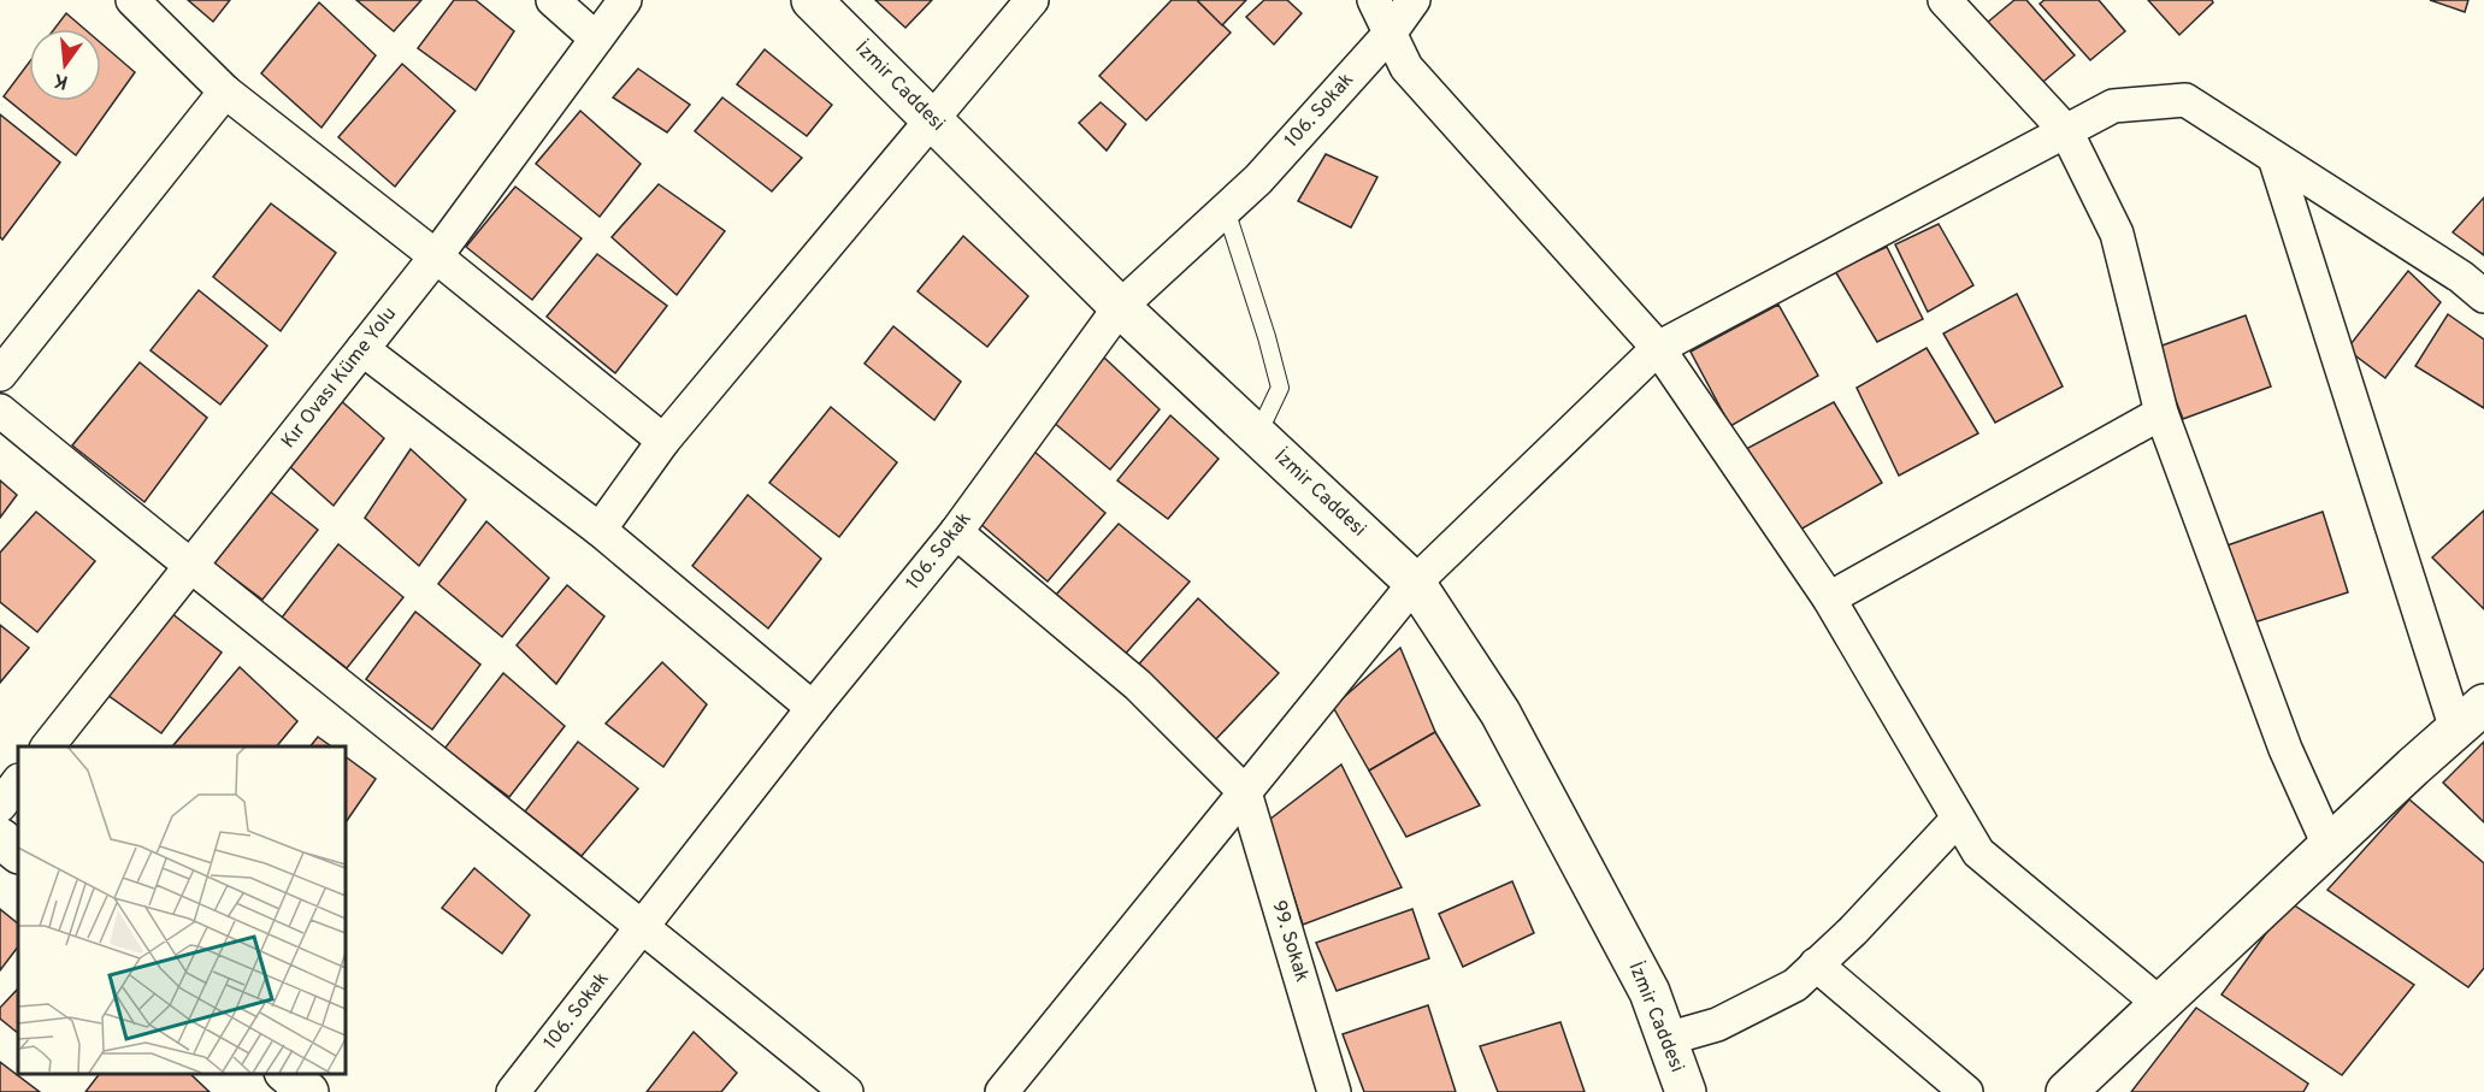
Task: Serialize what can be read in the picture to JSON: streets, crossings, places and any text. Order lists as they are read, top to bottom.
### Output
{
  "streets": {
    "main road": ["İzmir Caddesi"],
    "street": ["106. Sokak", "Kır Ovası Küme Yolu", "99. Sokak"]
  },
  "crossings": [
    ["İzmir Caddesi", "106. Sokak"]
  ],
  "north": "bottom"
}
